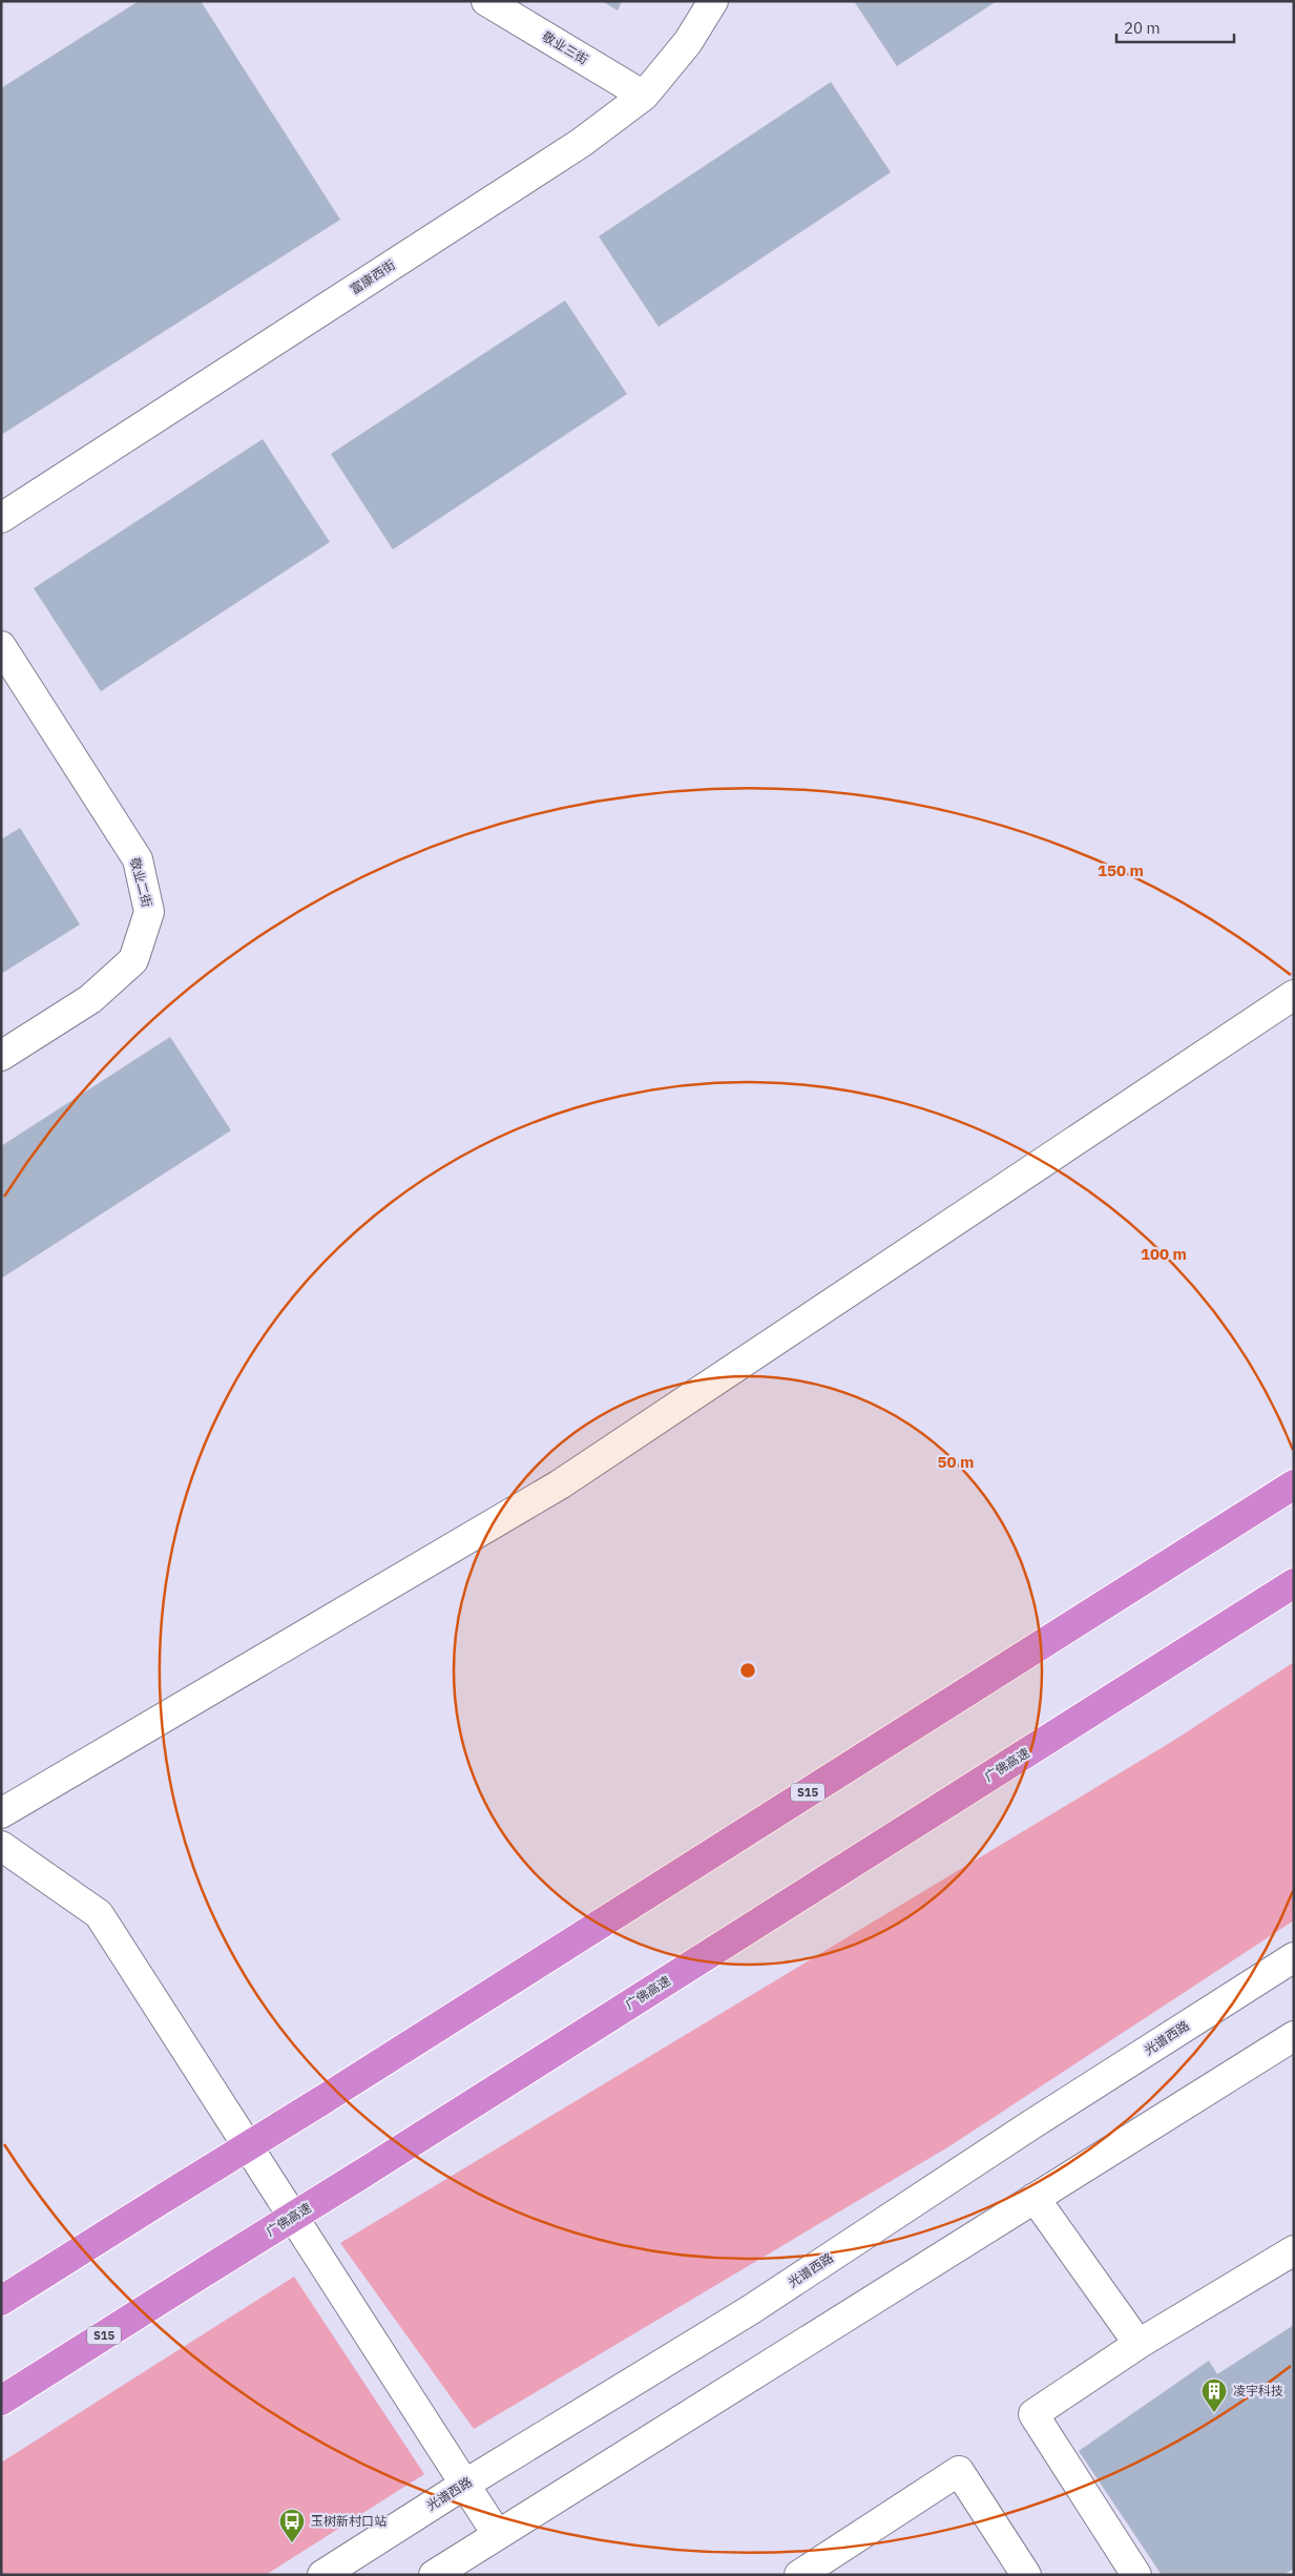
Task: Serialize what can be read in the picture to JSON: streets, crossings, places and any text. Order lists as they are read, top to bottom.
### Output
{
  "streets": {
    "highway": ["广佛高速", "S15"],
    "street": [
      "敬业三街",
      "富康西街",
      "敬业二街",
      "光谱西路"
    ]
  },
  "crossings": [
    ["敬业三街", "富康西街"]
  ],
  "places": {
    "building": ["凌宇科技"],
    "bus stop": ["玉树新村口站"]
  },
  "scale_bar": "20 m",
  "rings": ["150 m", "100 m", "50 m"]
}
